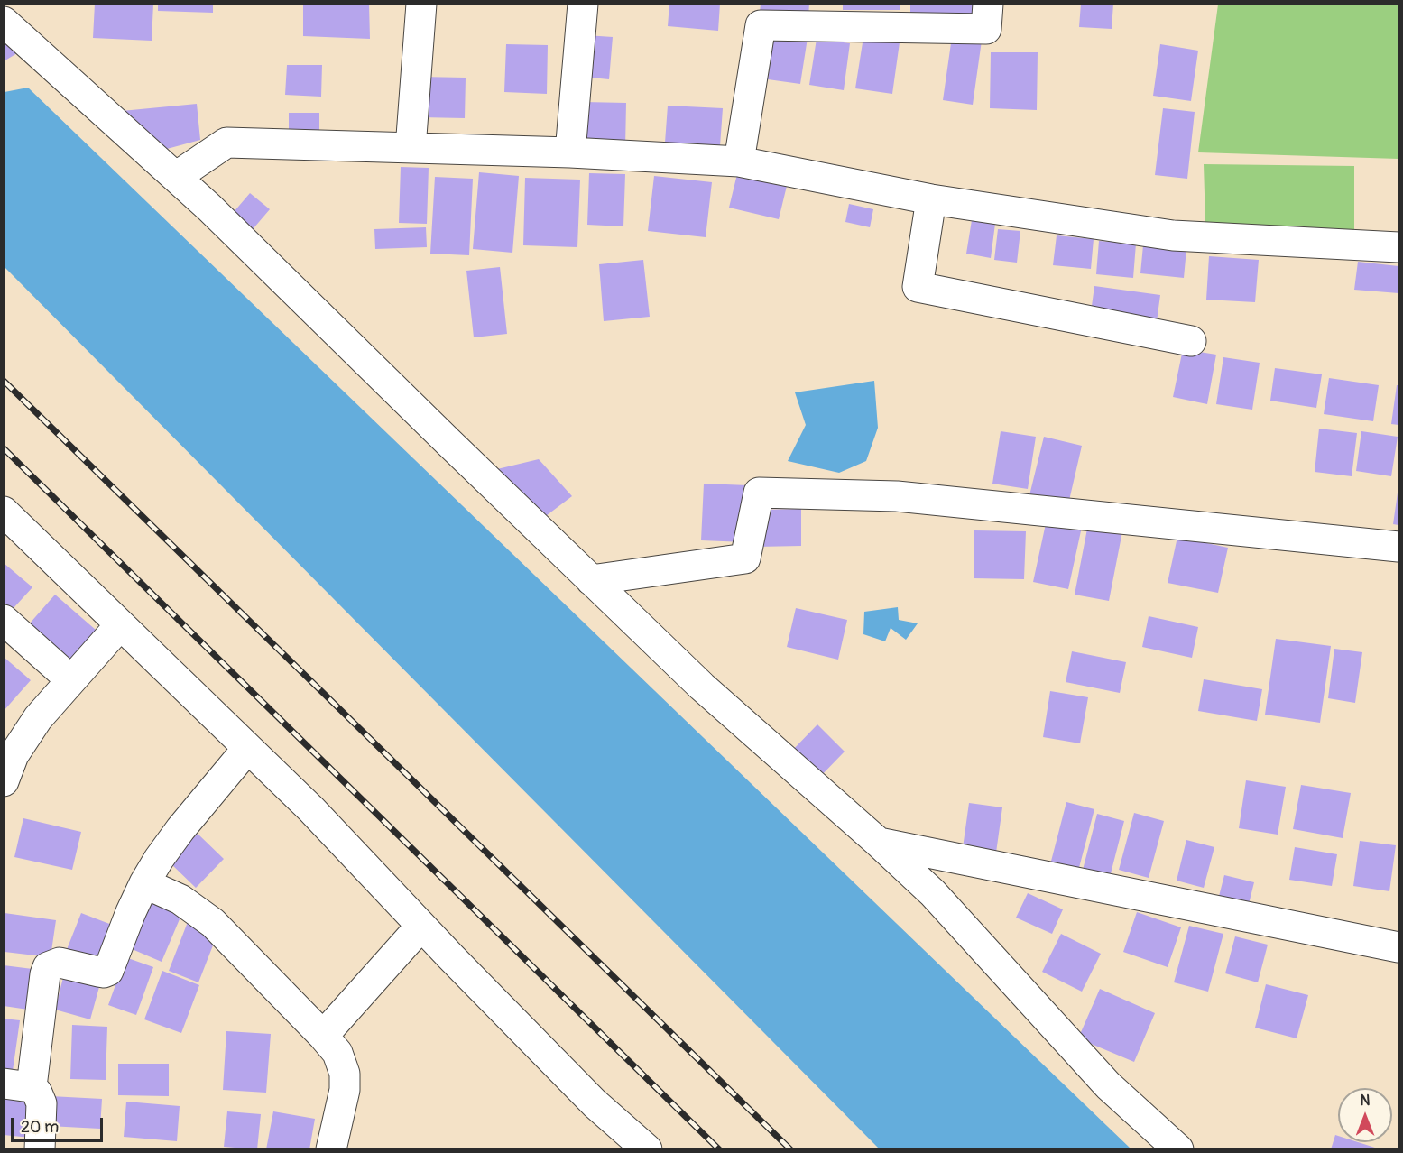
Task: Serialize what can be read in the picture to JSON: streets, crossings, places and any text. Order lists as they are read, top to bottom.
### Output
{
  "scale_bar": "20 m",
  "north": "top"
}
